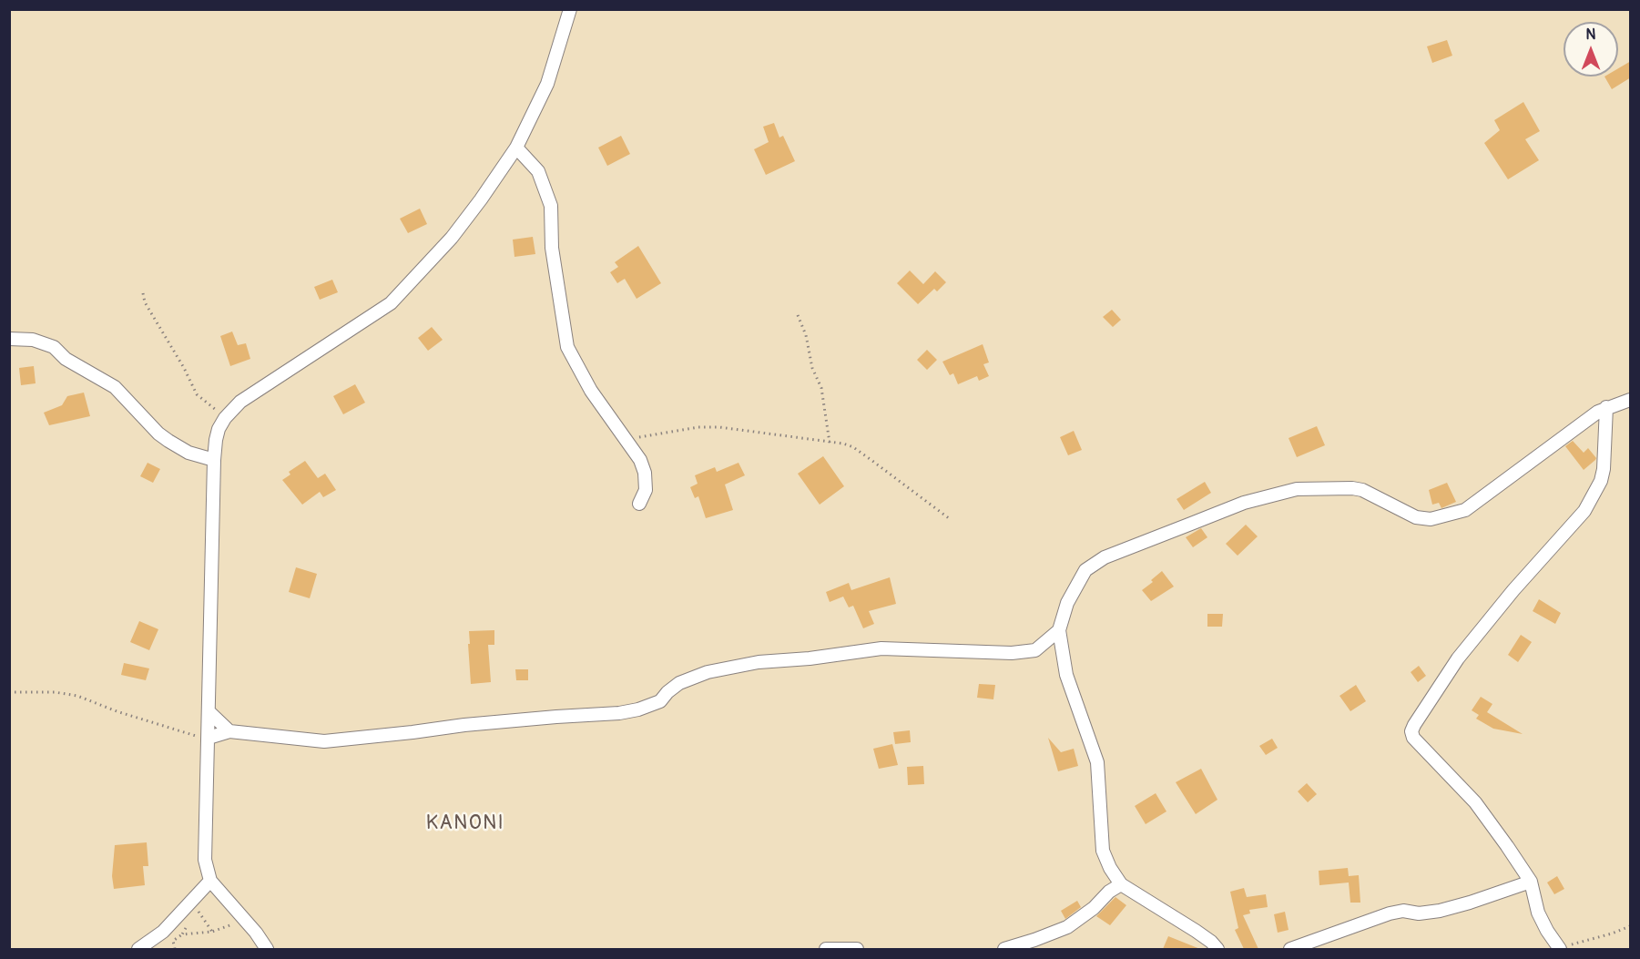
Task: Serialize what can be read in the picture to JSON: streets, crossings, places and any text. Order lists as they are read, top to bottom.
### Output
{
  "districts": ["KANONI"],
  "north": "top"
}
